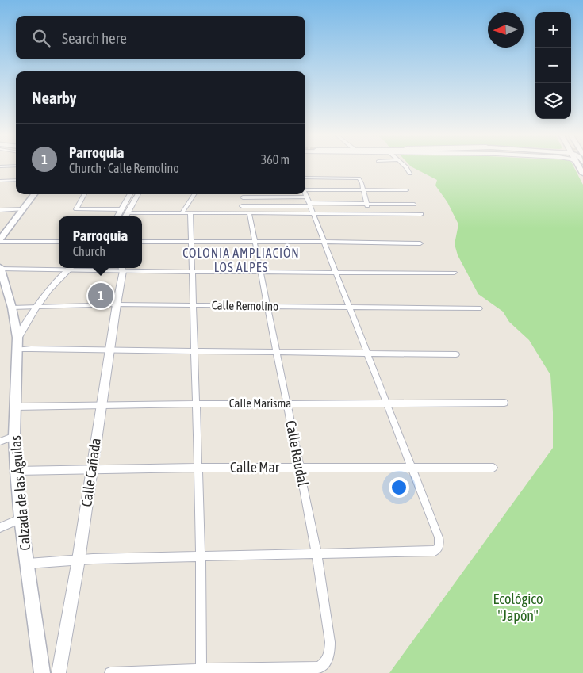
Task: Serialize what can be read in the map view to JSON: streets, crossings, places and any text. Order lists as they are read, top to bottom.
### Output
{
  "streets": {
    "main road": ["Calzada de las Águilas"],
    "street": [
      "Calle Remolino",
      "Calle Marisma",
      "Calle Raudal",
      "Calle Mar",
      "Calle Cañada"
    ]
  },
  "crossings": [
    ["Calle Remolino", "Calle Raudal"],
    ["Calle Remolino", "Calle Cañada"],
    ["Calle Remolino", "Calzada de las Águilas"],
    ["Calle Marisma", "Calle Raudal"],
    ["Calle Marisma", "Calle Cañada"],
    ["Calle Marisma", "Calzada de las Águilas"],
    ["Calle Raudal", "Calle Mar"],
    ["Calle Mar", "Calle Cañada"],
    ["Calle Mar", "Calzada de las Águilas"]
  ],
  "districts": ["COLONIA AMPLIACIÓN LOS ALPES"],
  "parks": ["Ecológico \"Japón\""],
  "north": "left",
  "page": {
    "map_buttons": ["+", "−"],
    "search": "Search here",
    "heading": "Nearby",
    "list": [
      {
        "mark": "1",
        "name": "Parroquia",
        "note": "Church · Calle Remolino",
        "value": "360 m"
      }
    ],
    "popup": ["Parroquia", "Church"],
    "pins": "1"
  }
}
